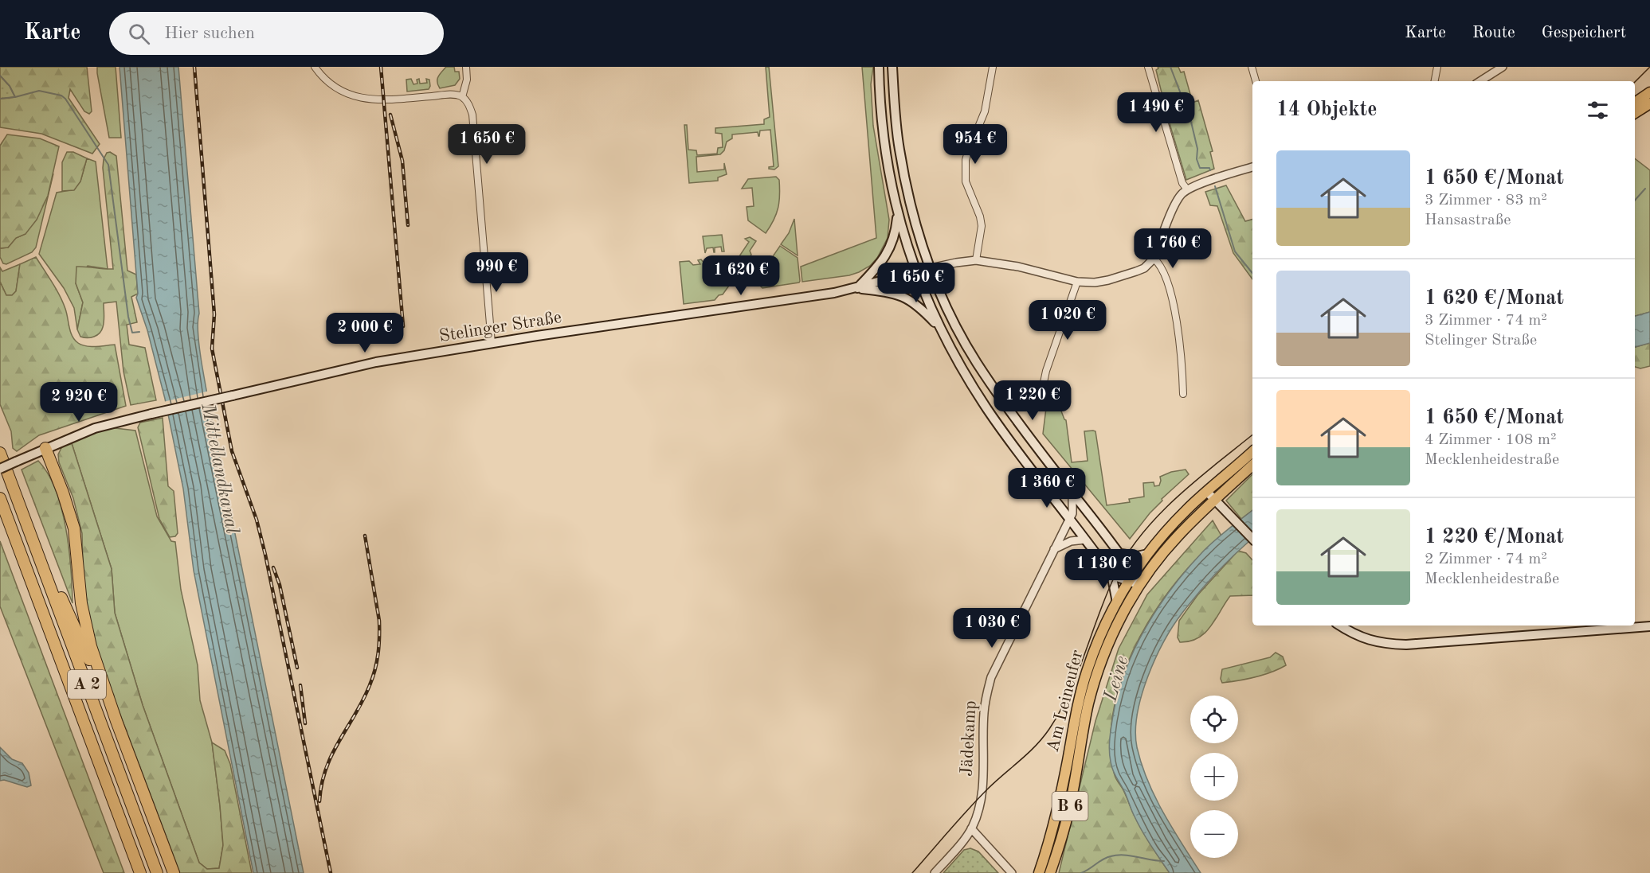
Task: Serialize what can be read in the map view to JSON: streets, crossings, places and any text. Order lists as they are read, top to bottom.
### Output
{
  "streets": {
    "highway": ["A 2"],
    "main road": ["Stelinger Straße", "Am Leineufer", "B 6"],
    "street": ["Jädekamp"]
  },
  "water": ["Mittellandkanal", "Leine"],
  "page": {
    "header": "Karte",
    "search": "Hier suchen",
    "nav": ["Karte", "Route", "Gespeichert"],
    "heading": "14 Objekte",
    "price": [
      "1 490 €",
      "1 650 €",
      "954 €",
      "1 760 €",
      "990 €",
      "1 620 €",
      "1 650 €",
      "1 020 €",
      "2 000 €",
      "1 220 €",
      "2 920 €",
      "1 360 €",
      "1 130 €",
      "1 030 €"
    ],
    "list": [
      {
        "name": "1 650 €/Monat",
        "note": "3 Zimmer · 83 m² · Hansastraße"
      },
      {
        "name": "1 620 €/Monat",
        "note": "3 Zimmer · 74 m² · Stelinger Straße"
      },
      {
        "name": "1 650 €/Monat",
        "note": "4 Zimmer · 108 m² · Mecklenheidestraße"
      },
      {
        "name": "1 220 €/Monat",
        "note": "2 Zimmer · 74 m² · Mecklenheidestraße"
      }
    ],
    "map_buttons": ["+", "−"]
  }
}
